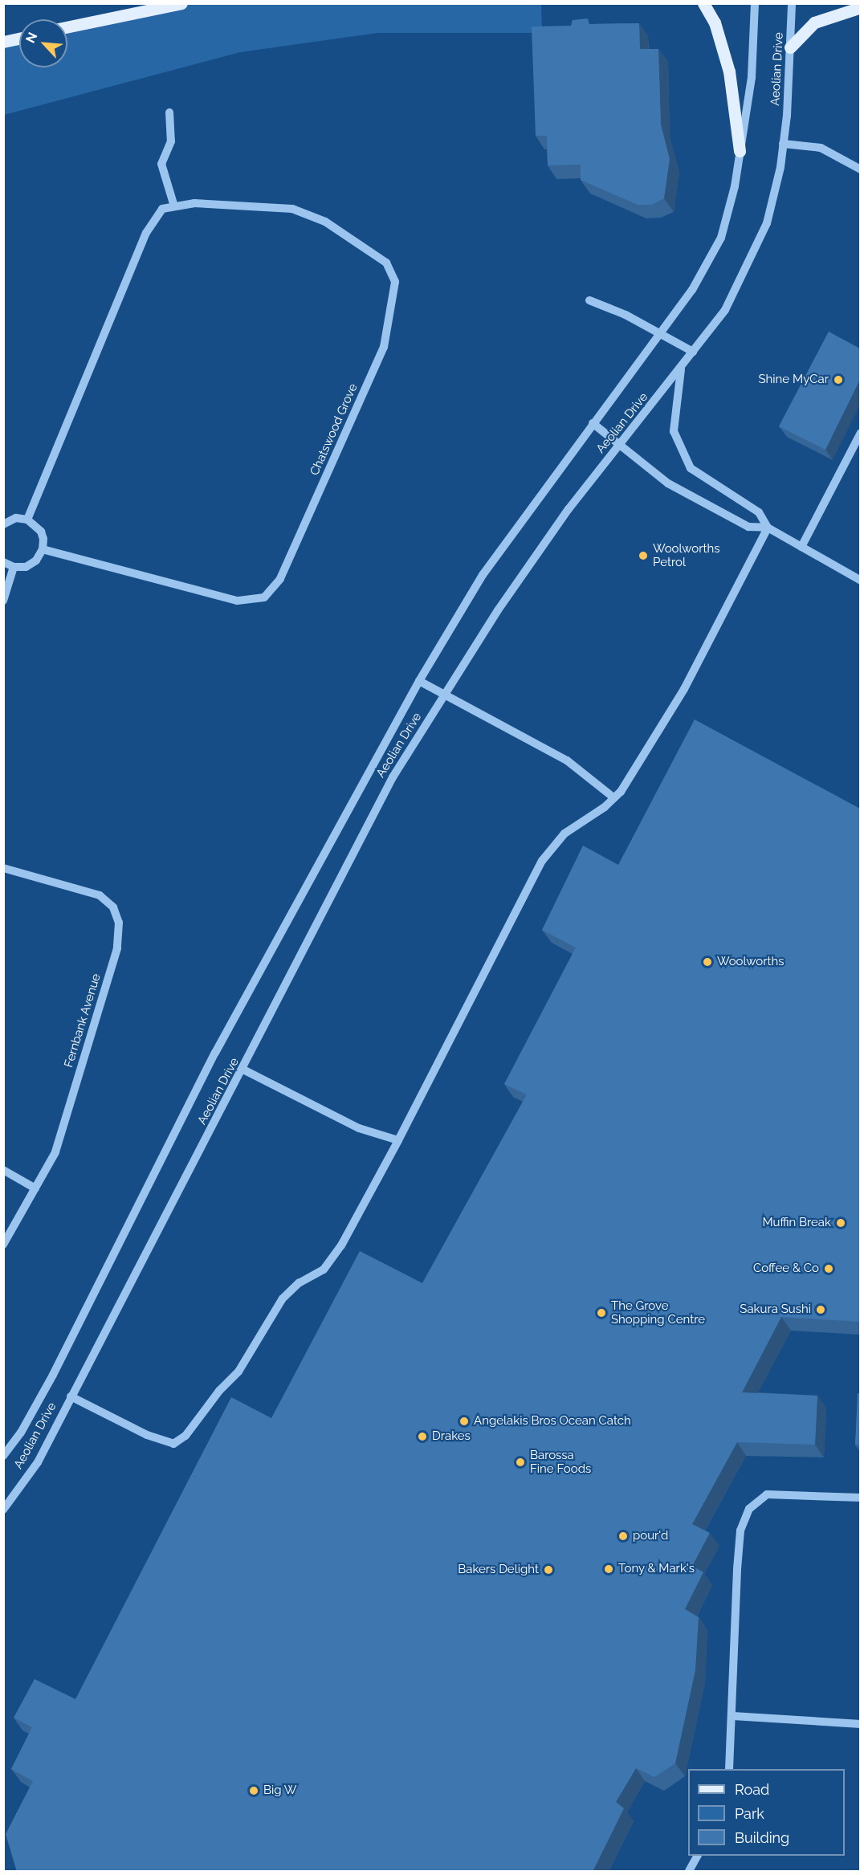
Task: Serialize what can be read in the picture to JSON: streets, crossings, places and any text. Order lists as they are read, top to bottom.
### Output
{
  "streets": {
    "street": ["Aeolian Drive", "Chatswood Grove", "Fernbank Avenue"]
  },
  "places": [
    "Shine MyCar",
    "Woolworths Petrol",
    "Woolworths",
    "Muffin Break",
    "Coffee & Co",
    "Sakura Sushi",
    "The Grove Shopping Centre",
    "Angelakis Bros Ocean Catch",
    "Drakes",
    "Barossa Fine Foods",
    "pour'd",
    "Tony & Mark's",
    "Bakers Delight",
    "Big W"
  ],
  "legend": ["Road", "Park", "Building"],
  "north": "top left"
}
